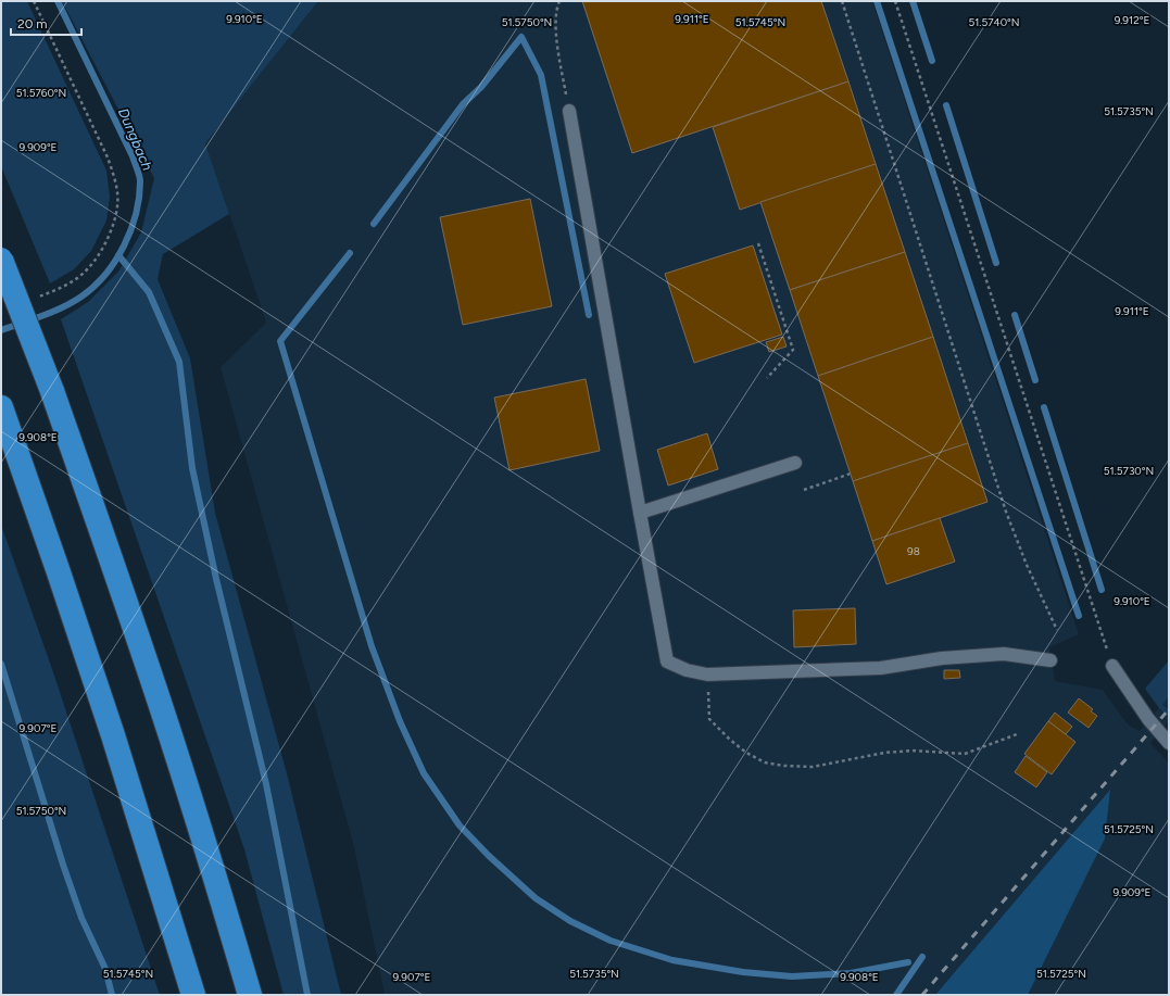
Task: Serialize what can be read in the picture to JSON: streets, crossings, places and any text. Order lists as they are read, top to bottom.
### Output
{
  "water": ["Dungbach"],
  "house_numbers": ["98"],
  "scale_bar": "20 m",
  "coordinates": [
    "9.910°E",
    "9.911°E",
    "9.912°E",
    "51.5750°N",
    "51.5745°N",
    "51.5740°N",
    "51.5760°N",
    "51.5735°N",
    "9.909°E",
    "9.908°E",
    "51.5730°N",
    "9.907°E",
    "51.5725°N"
  ]
}
